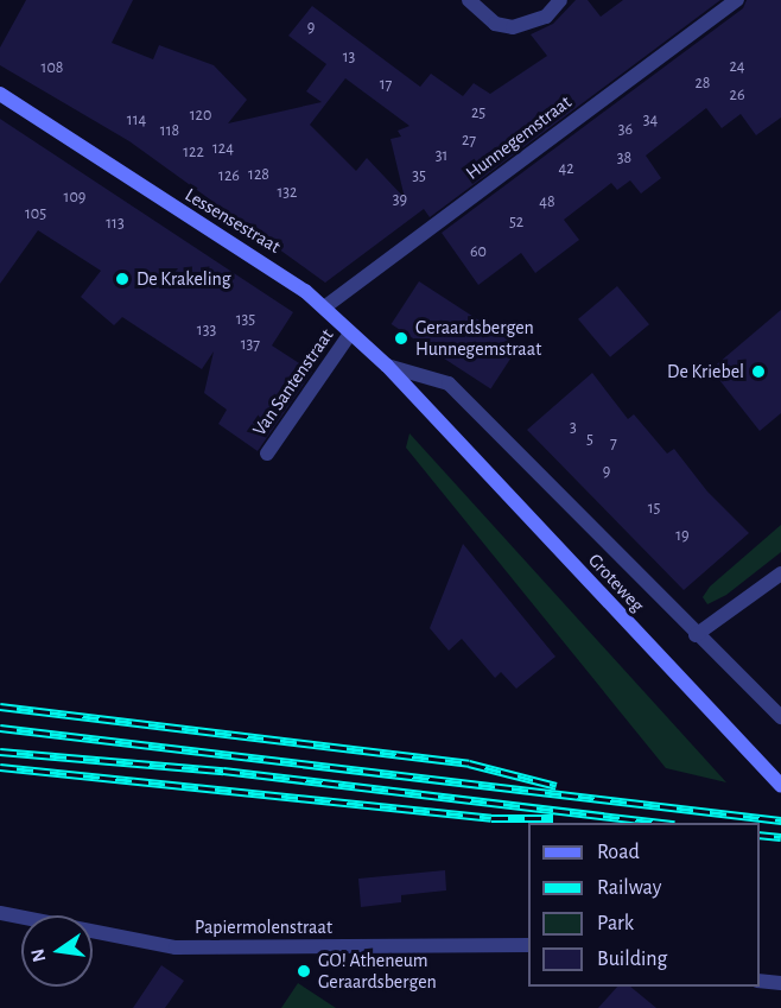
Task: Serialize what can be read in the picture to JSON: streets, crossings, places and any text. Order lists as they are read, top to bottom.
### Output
{
  "streets": {
    "main road": ["Lessensestraat", "Groteweg"],
    "street": ["Hunnegemstraat", "Van Santenstraat", "Papiermolenstraat"]
  },
  "crossings": [
    ["Hunnegemstraat", "Lessensestraat"],
    ["Lessensestraat", "Van Santenstraat"],
    ["Lessensestraat", "Groteweg"]
  ],
  "places": [
    "De Krakeling",
    "Geraardsbergen Hunnegemstraat",
    "De Kriebel",
    "GO! Atheneum Geraardsbergen"
  ],
  "house_numbers": [
    "9",
    "13",
    "24",
    "108",
    "28",
    "17",
    "26",
    "25",
    "120",
    "114",
    "34",
    "36",
    "118",
    "27",
    "124",
    "122",
    "31",
    "38",
    "42",
    "128",
    "126",
    "35",
    "132",
    "109",
    "39",
    "48",
    "105",
    "52",
    "113",
    "60",
    "135",
    "133",
    "137",
    "3",
    "5",
    "7",
    "9",
    "15",
    "19"
  ],
  "legend": [
    "Road",
    "Railway",
    "Park",
    "Building"
  ],
  "north": "left"
}
